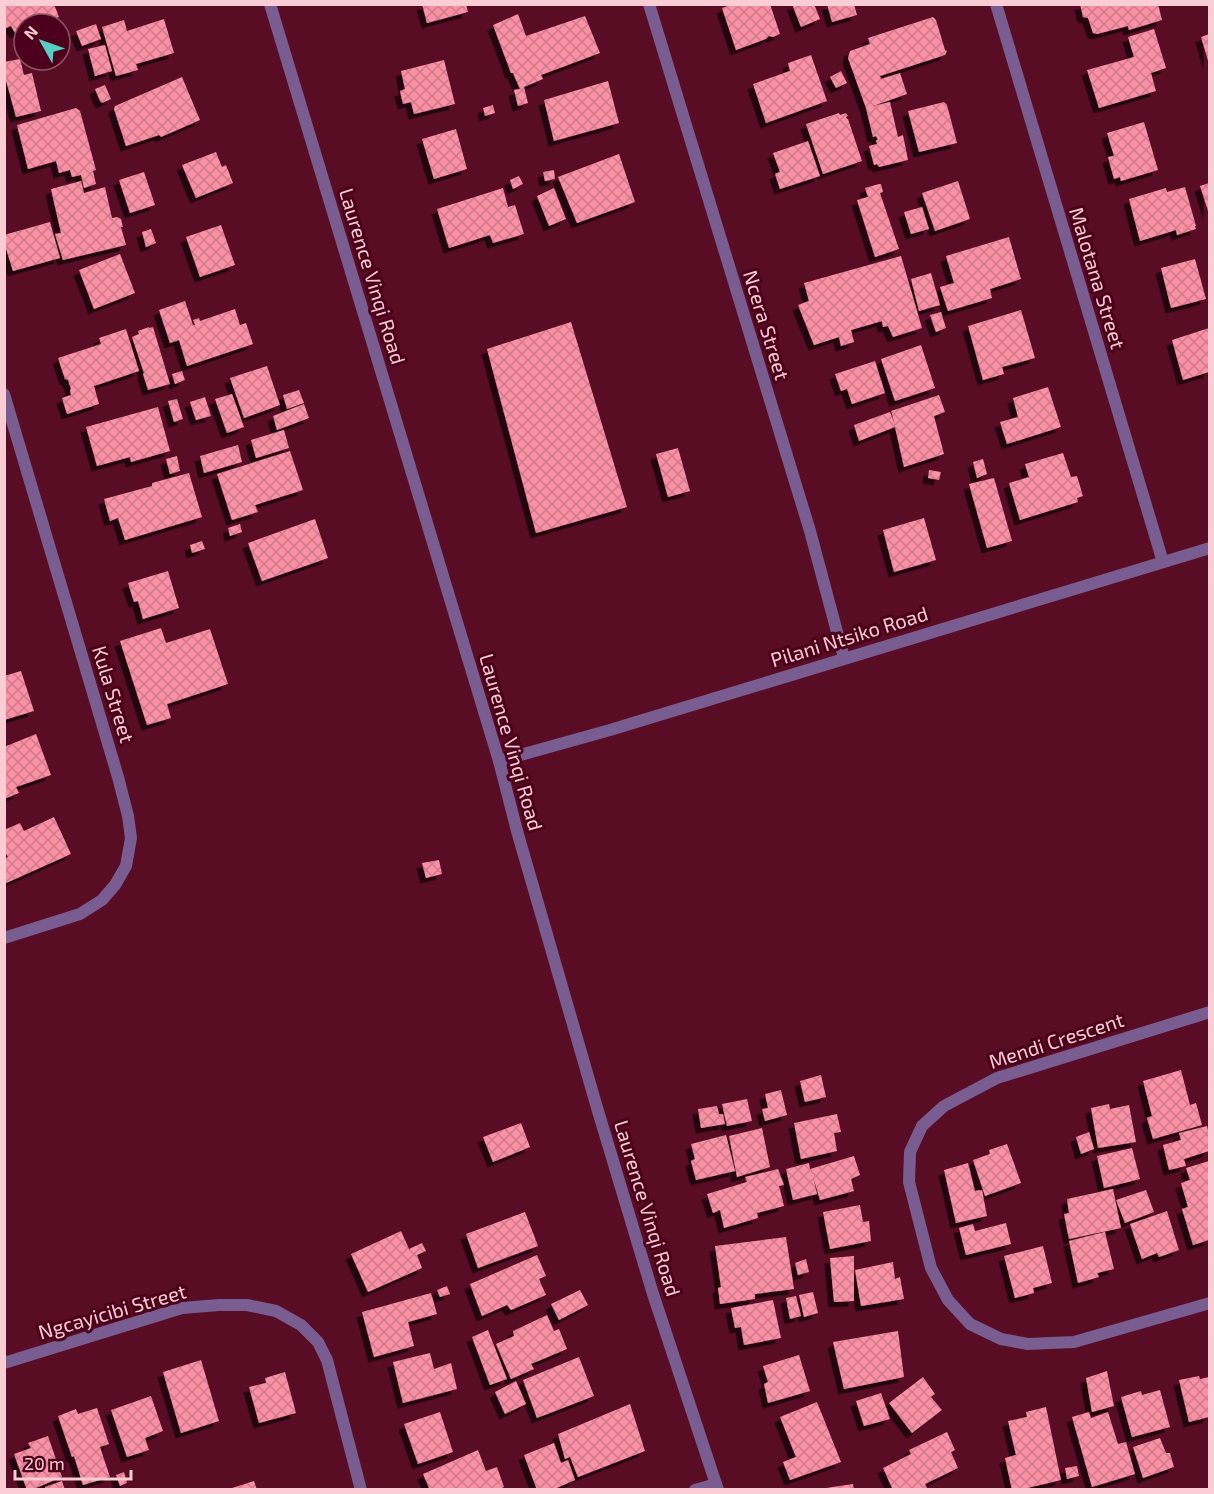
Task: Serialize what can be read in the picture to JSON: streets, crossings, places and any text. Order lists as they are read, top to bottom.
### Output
{
  "streets": {
    "street": [
      "Laurence Vinqi Road",
      "Malotana Street",
      "Ncera Street",
      "Pilani Ntsiko Road",
      "Kula Street",
      "Mendi Crescent",
      "Ngcayicibi Street"
    ]
  },
  "crossings": [
    ["Laurence Vinqi Road", "Pilani Ntsiko Road"],
    ["Malotana Street", "Pilani Ntsiko Road"],
    ["Ncera Street", "Pilani Ntsiko Road"]
  ],
  "scale_bar": "20 m",
  "north": "top left"
}
